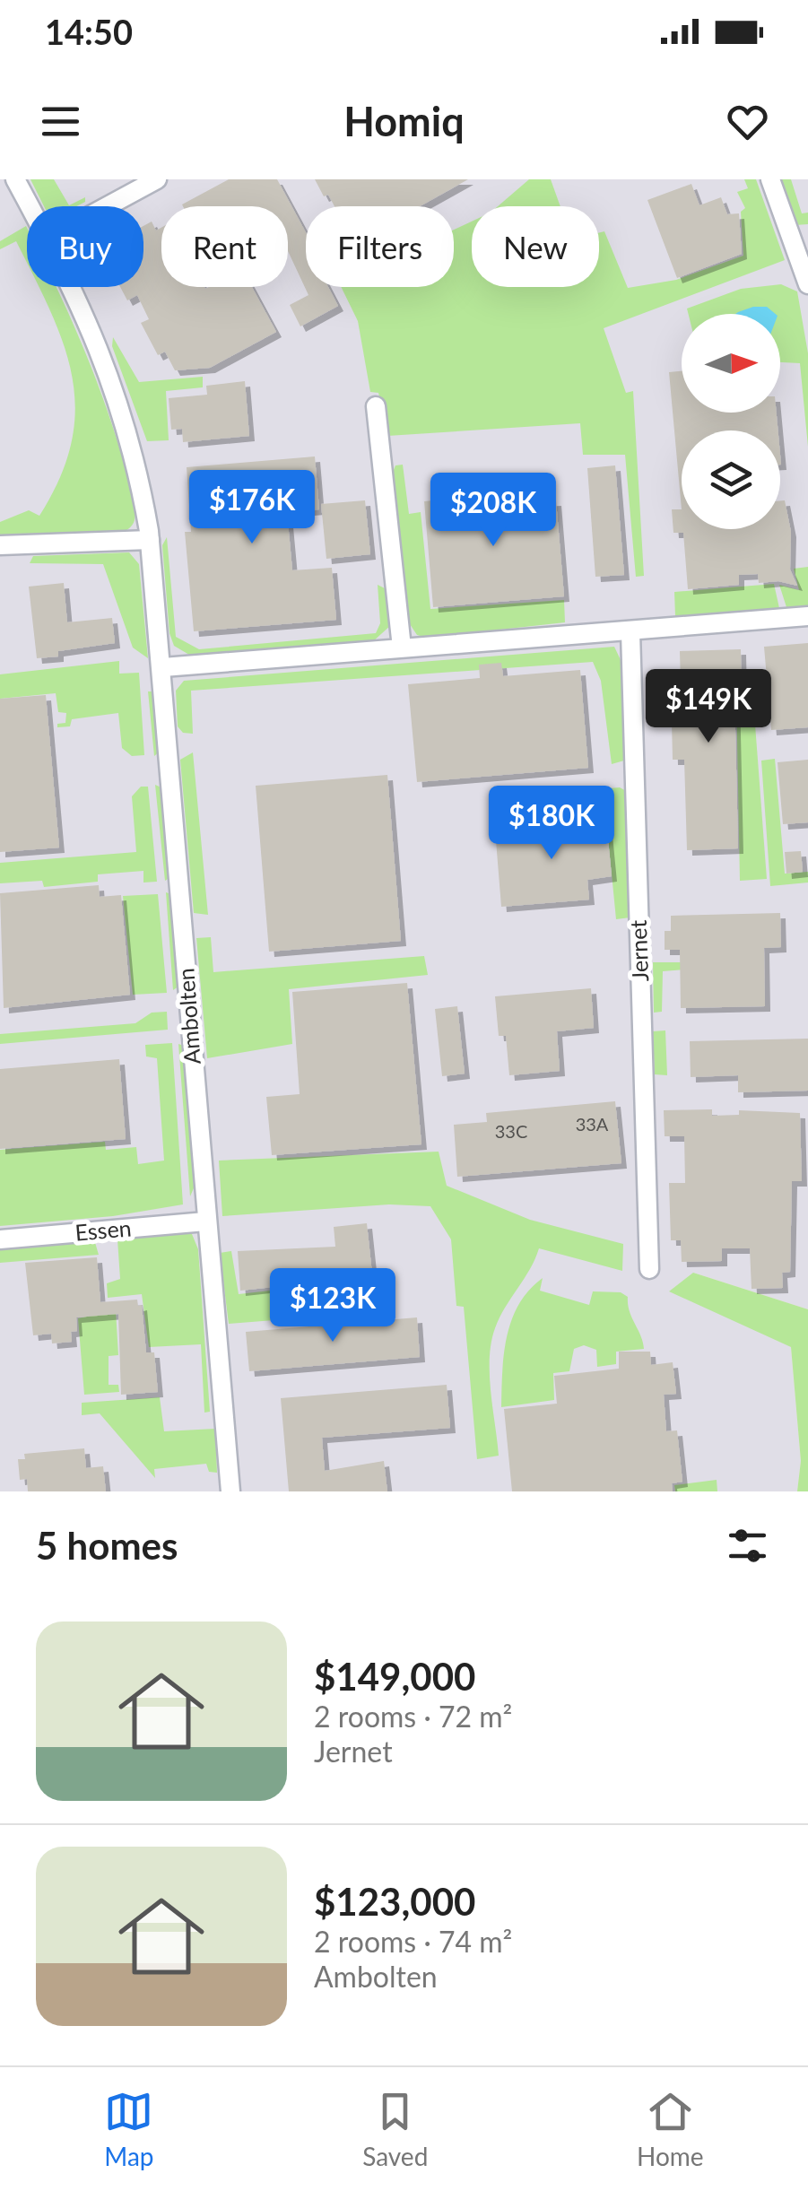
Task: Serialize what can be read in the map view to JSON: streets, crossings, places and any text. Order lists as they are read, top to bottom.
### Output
{
  "streets": {
    "street": ["Jernet", "Ambolten", "Essen"]
  },
  "crossings": [
    ["Ambolten", "Essen"]
  ],
  "house_numbers": ["33A", "33C"],
  "north": "right",
  "page": {
    "status": "14:50",
    "header": "Homiq",
    "chip": [
      "Buy",
      "Rent",
      "Filters",
      "New"
    ],
    "price": [
      "$176K",
      "$208K",
      "$149K",
      "$180K",
      "$123K"
    ],
    "heading": "5 homes",
    "list": [
      {
        "name": "$149,000",
        "note": "2 rooms · 72 m² · Jernet"
      },
      {
        "name": "$123,000",
        "note": "2 rooms · 74 m² · Ambolten"
      }
    ],
    "tabs": ["Map", "Saved", "Home"]
  }
}
